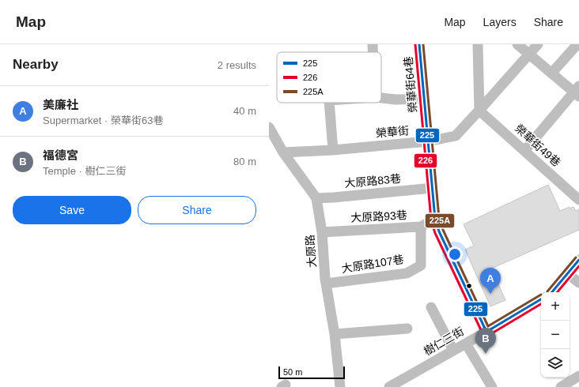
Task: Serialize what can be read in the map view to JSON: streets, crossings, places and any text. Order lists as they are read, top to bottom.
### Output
{
  "streets": {
    "street": [
      "榮華街64巷",
      "榮華街",
      "榮華街49巷",
      "大原路83巷",
      "大原路93巷",
      "大原路",
      "大原路107巷",
      "樹仁三街"
    ]
  },
  "crossings": [
    ["榮華街64巷", "榮華街"],
    ["榮華街64巷", "大原路83巷"],
    ["榮華街64巷", "大原路93巷"],
    ["榮華街64巷", "樹仁三街"],
    ["榮華街", "榮華街49巷"],
    ["榮華街", "大原路"],
    ["大原路83巷", "大原路"],
    ["大原路93巷", "大原路"],
    ["大原路93巷", "大原路107巷"],
    ["大原路", "大原路107巷"]
  ],
  "lines": ["transit line 225", "transit line 226", "transit line 225A"],
  "legend": ["225", "226", "225A"],
  "scale_bar": "50 m",
  "page": {
    "header": "Map",
    "nav": ["Map", "Layers", "Share"],
    "heading": ["Nearby", "2 results"],
    "list": [
      {
        "mark": "A",
        "name": "美廉社",
        "note": "Supermarket · 榮華街63巷",
        "value": "40 m"
      },
      {
        "mark": "B",
        "name": "福德宮",
        "note": "Temple · 樹仁三街",
        "value": "80 m"
      }
    ],
    "buttons": ["Save", "Share"],
    "pins": ["A", "B"],
    "map_buttons": ["+", "−"],
    "scale": "50 m"
  }
}
